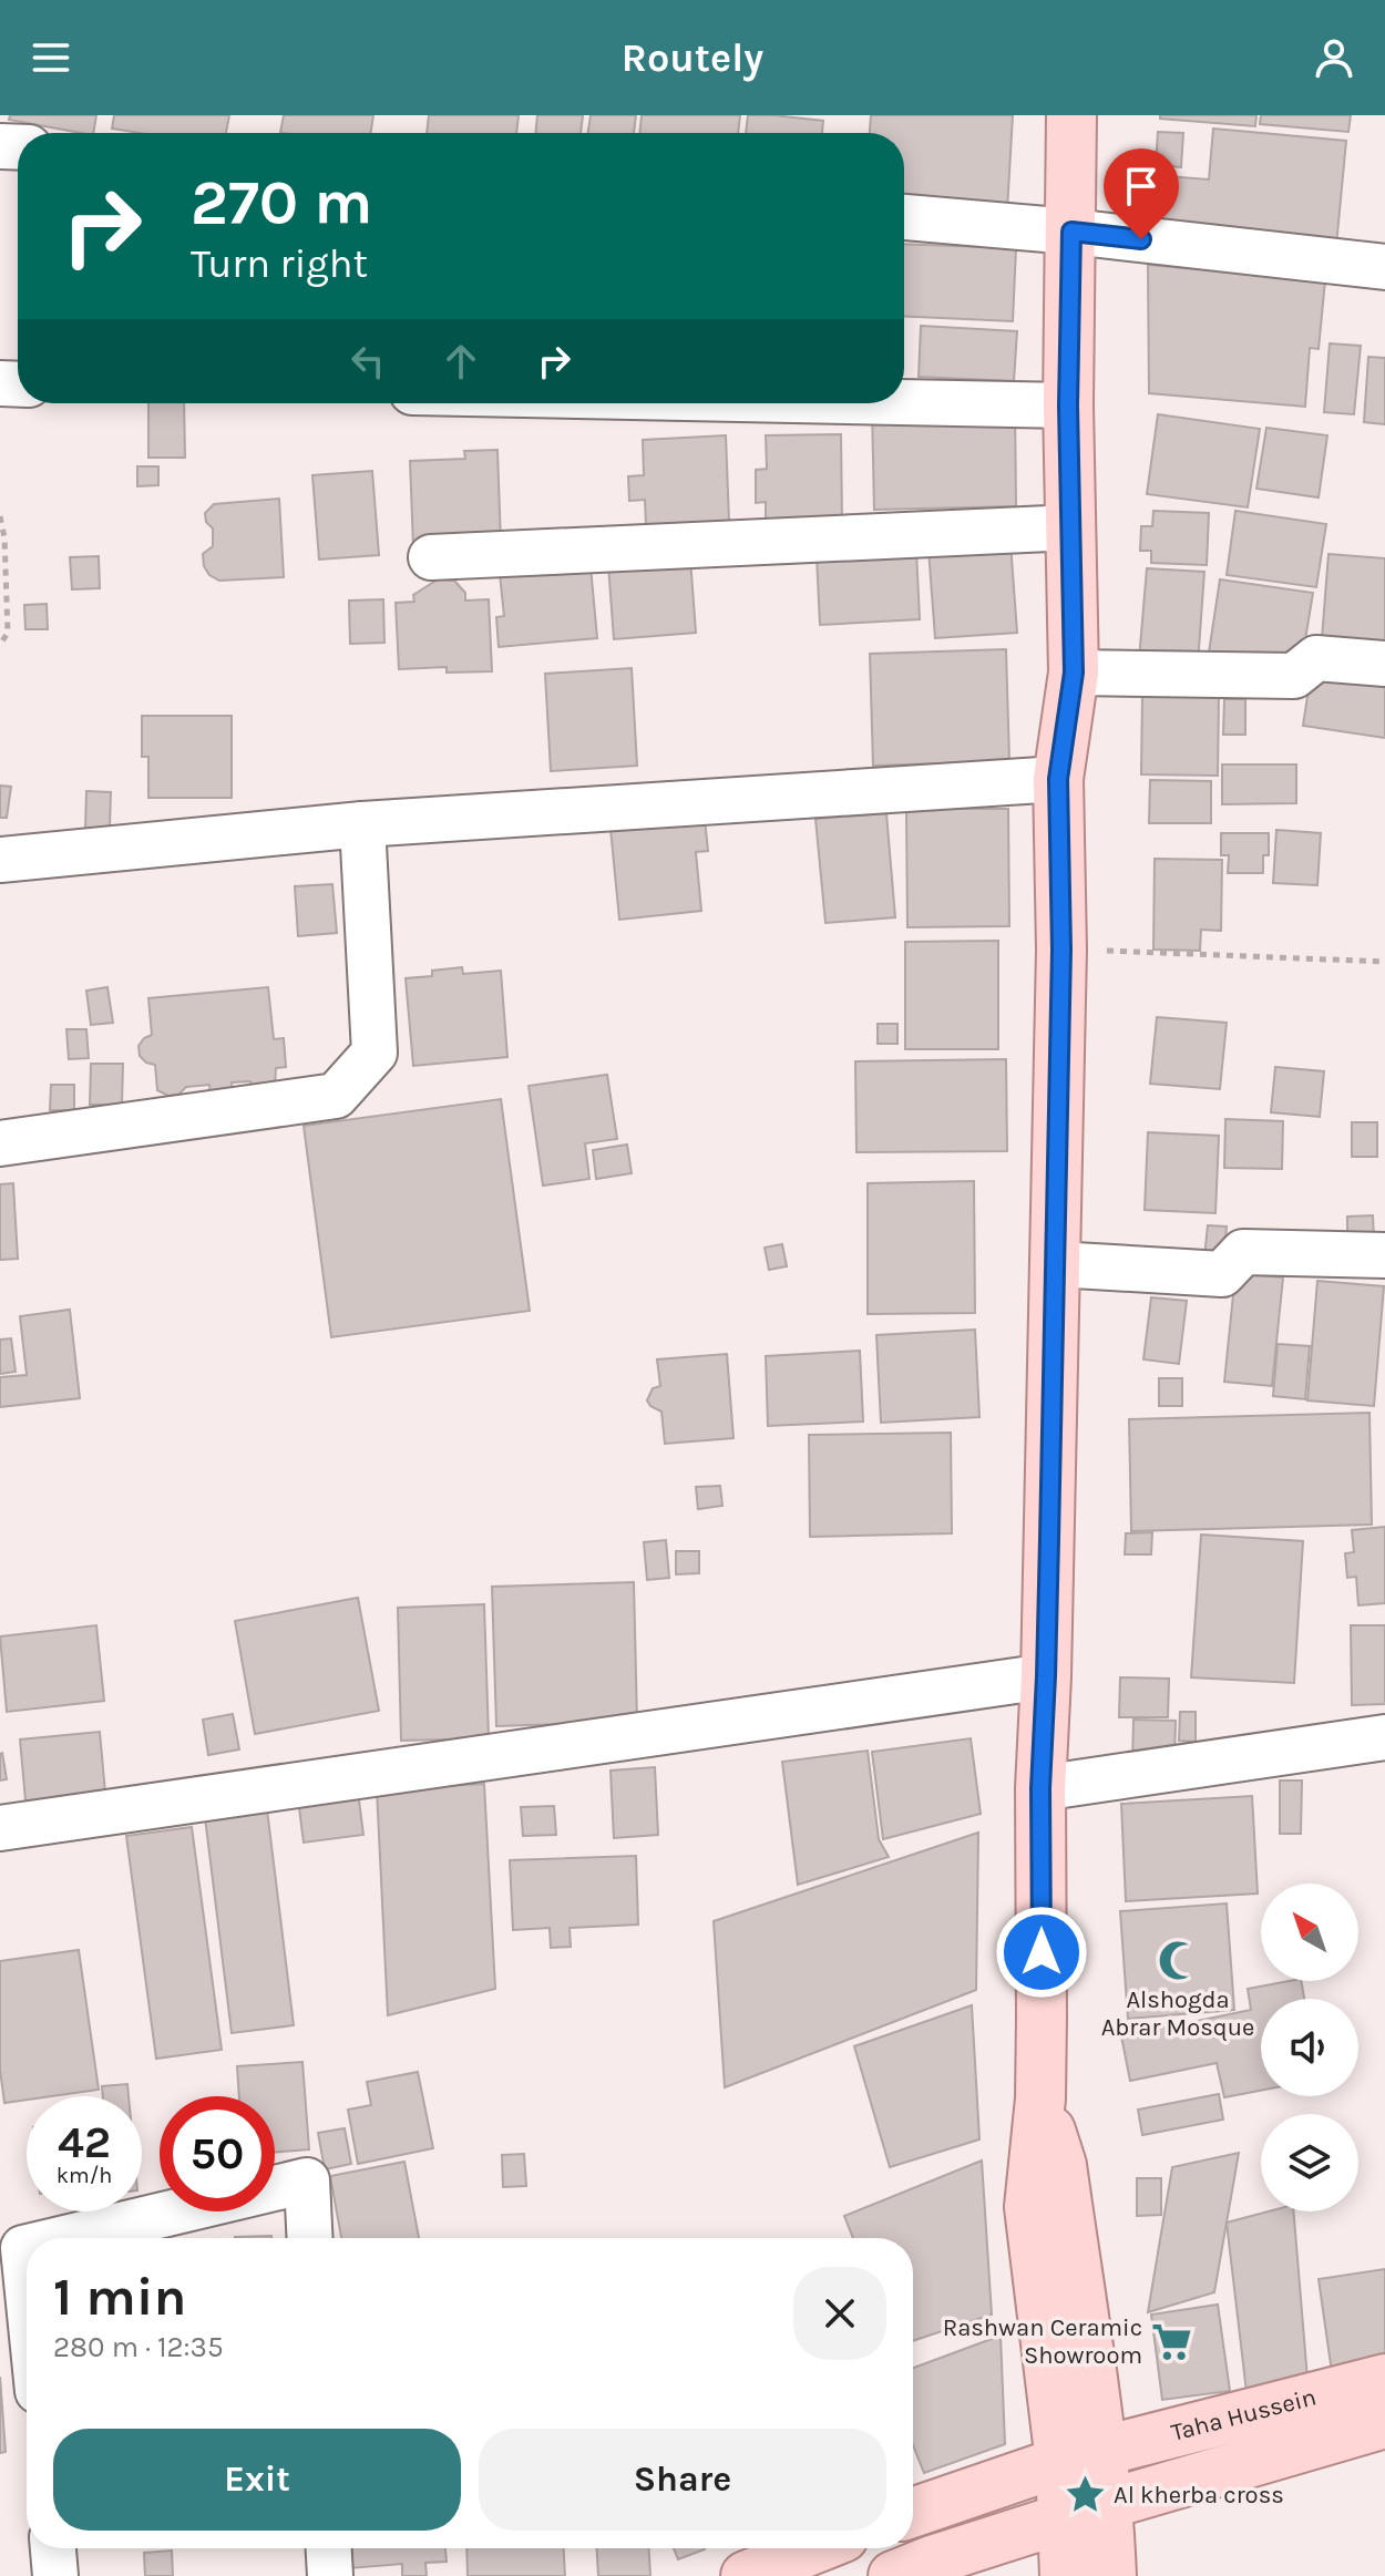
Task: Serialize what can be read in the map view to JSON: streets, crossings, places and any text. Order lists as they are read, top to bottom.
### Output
{
  "streets": {
    "main road": ["Taha Hussein"]
  },
  "places": {
    "mosque": ["Alshogda Abrar Mosque"],
    "supermarket": ["Rashwan Ceramic Showroom"],
    "place": ["Al kherba cross"]
  },
  "north": "top left",
  "page": {
    "header": "Routely",
    "turn": ["270 m", "Turn right"],
    "speed": "42 km/h",
    "limit": "50",
    "heading": ["1 min", "280 m · 12:35"],
    "buttons": ["Exit", "Share"]
  }
}
